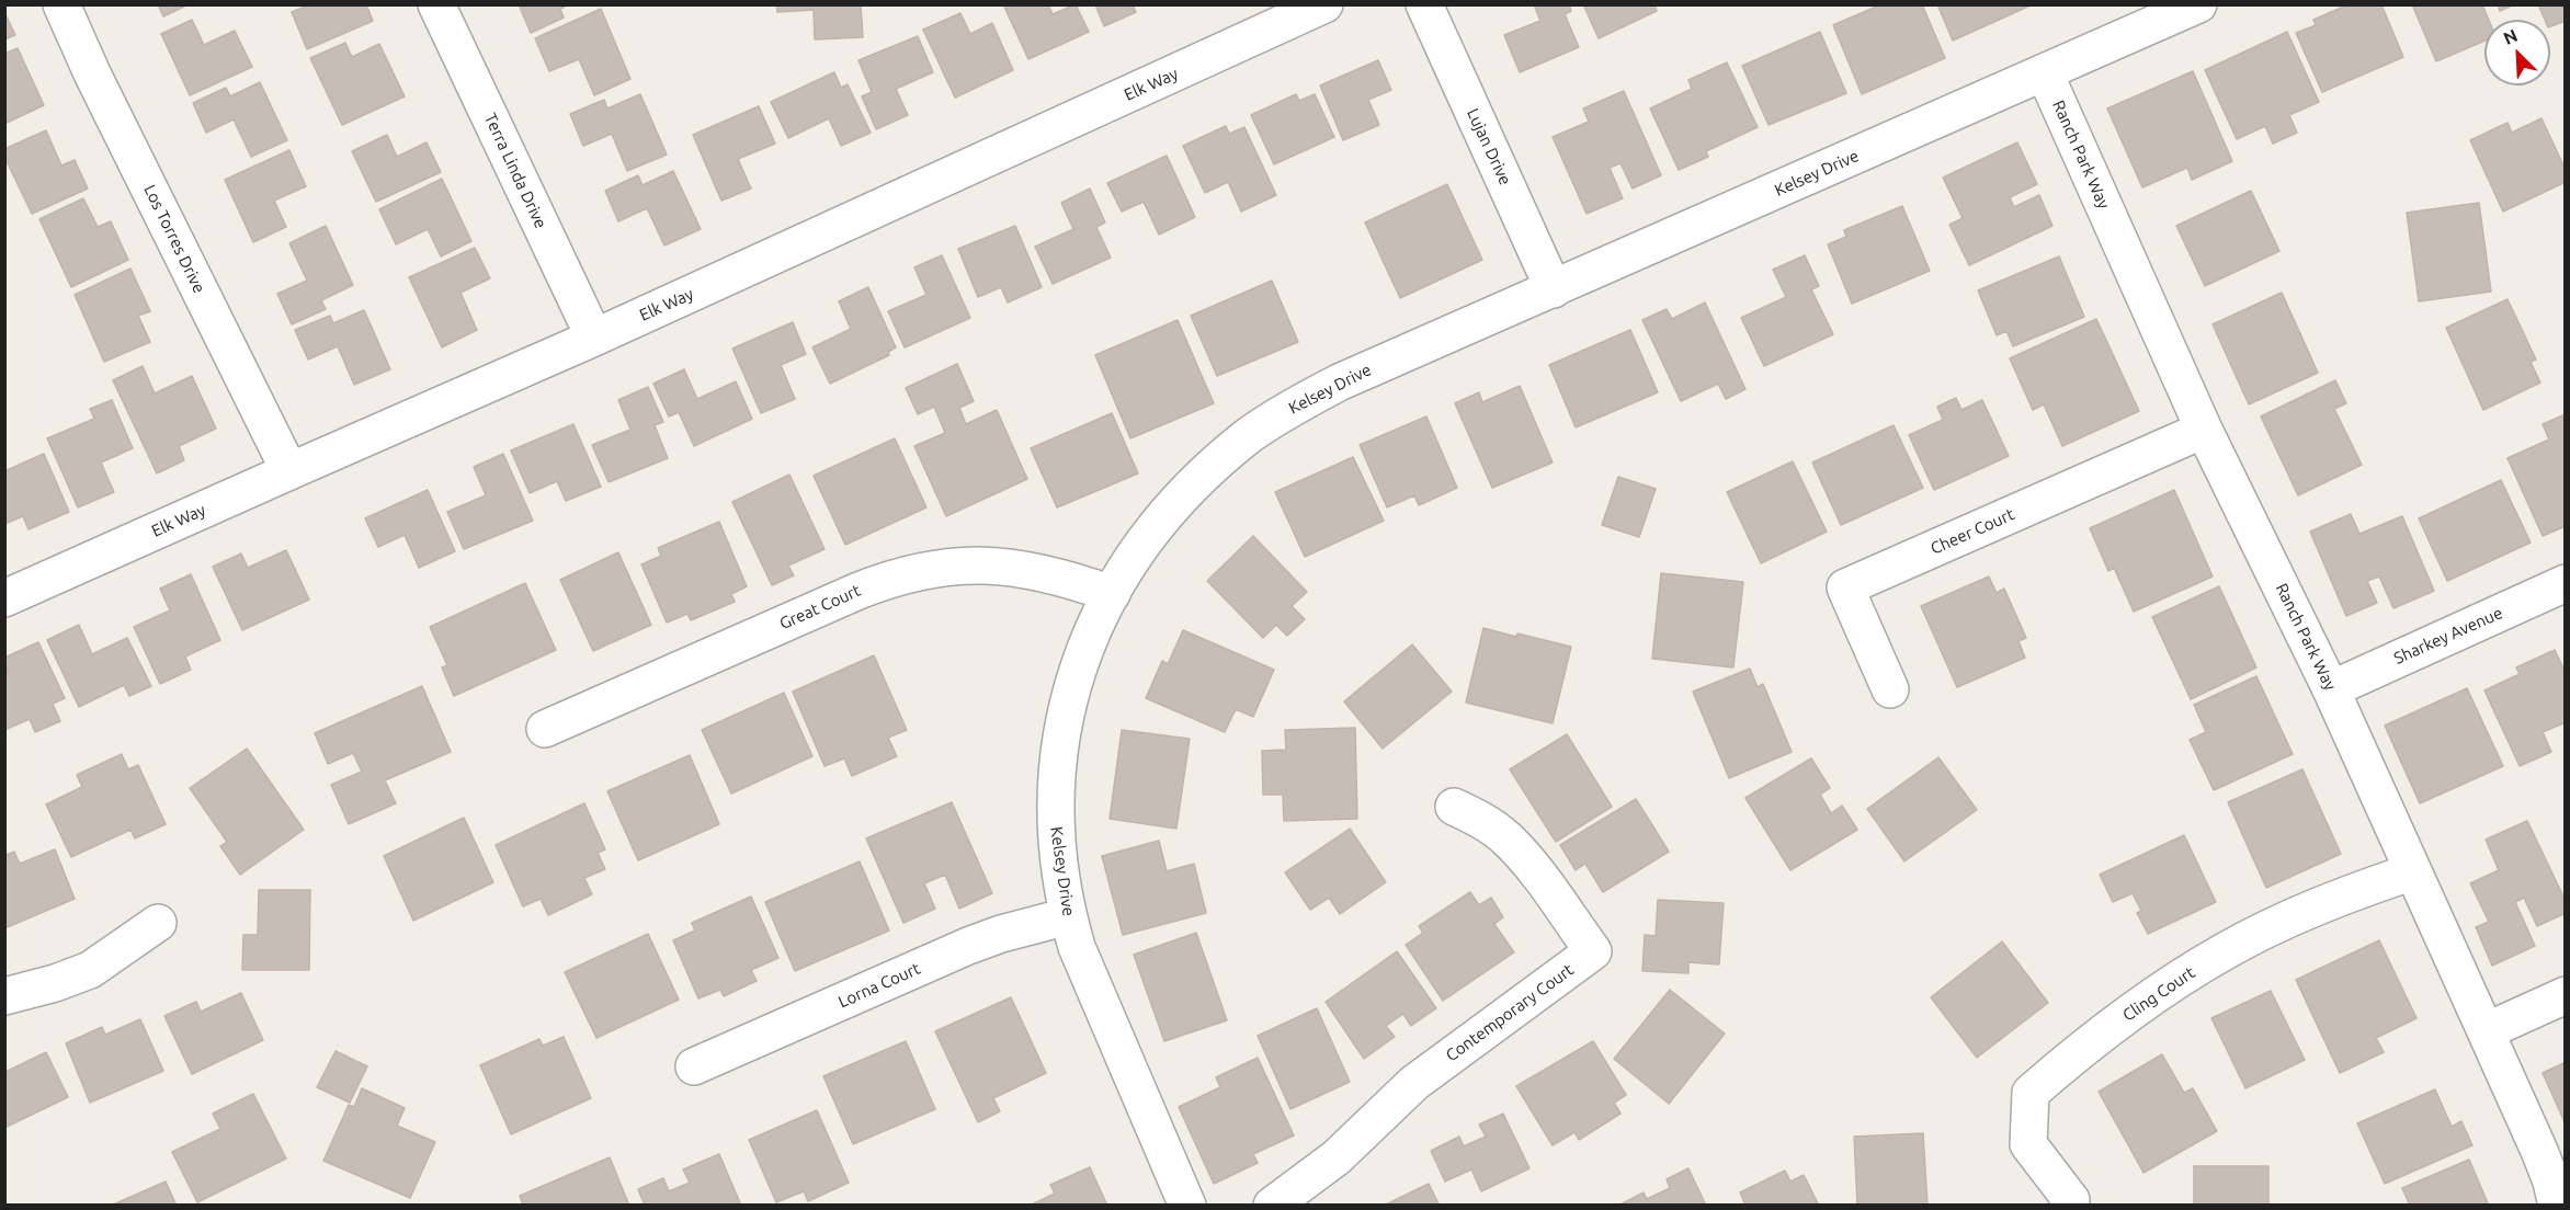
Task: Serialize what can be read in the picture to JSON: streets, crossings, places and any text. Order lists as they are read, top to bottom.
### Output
{
  "streets": {
    "street": [
      "Elk Way",
      "Lujan Drive",
      "Ranch Park Way",
      "Terra Linda Drive",
      "Kelsey Drive",
      "Los Torres Drive",
      "Cheer Court",
      "Great Court",
      "Sharkey Avenue",
      "Lorna Court",
      "Cling Court",
      "Contemporary Court"
    ]
  },
  "crossings": [
    ["Elk Way", "Terra Linda Drive"],
    ["Elk Way", "Los Torres Drive"],
    ["Lujan Drive", "Kelsey Drive"],
    ["Ranch Park Way", "Kelsey Drive"],
    ["Ranch Park Way", "Cheer Court"],
    ["Ranch Park Way", "Sharkey Avenue"],
    ["Ranch Park Way", "Cling Court"],
    ["Kelsey Drive", "Great Court"],
    ["Kelsey Drive", "Lorna Court"]
  ],
  "north": "top left"
}
